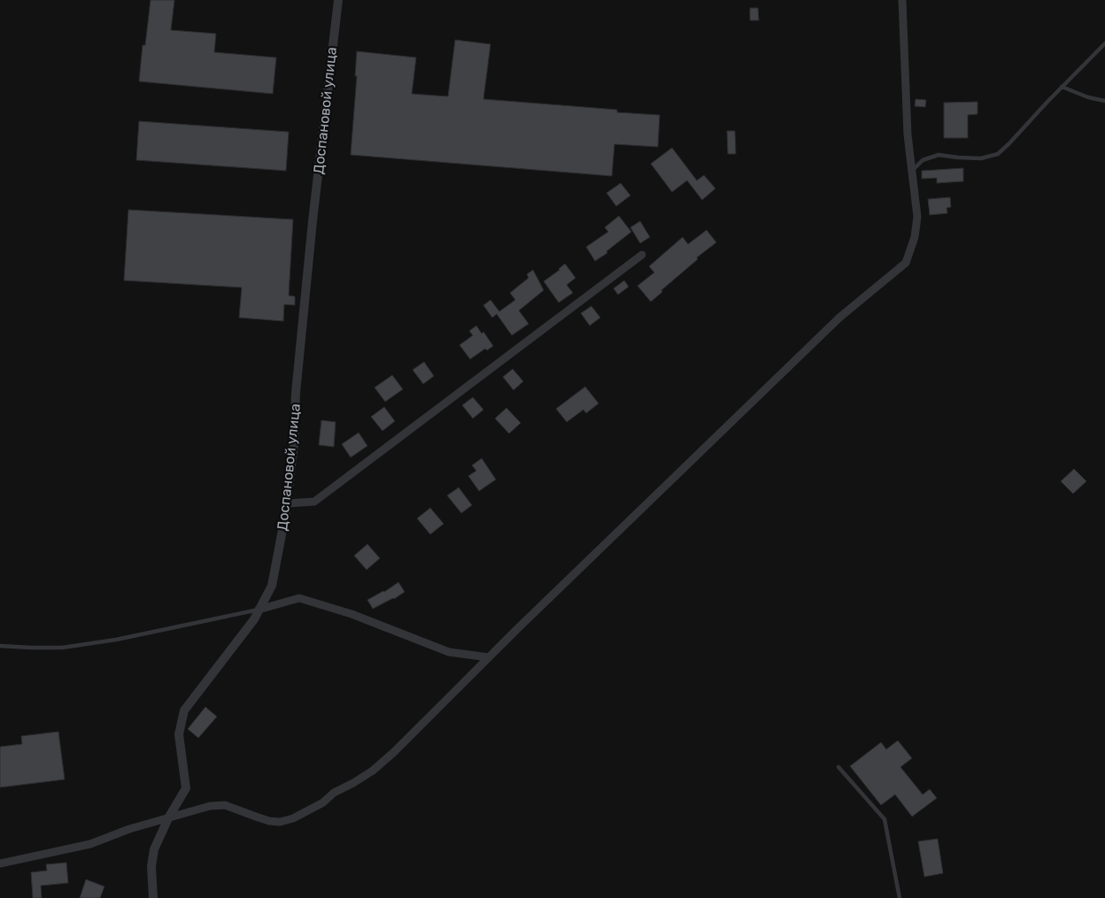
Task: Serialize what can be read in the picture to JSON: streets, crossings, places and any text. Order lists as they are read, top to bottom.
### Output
{
  "streets": {
    "street": ["Доспановой улица"]
  }
}
